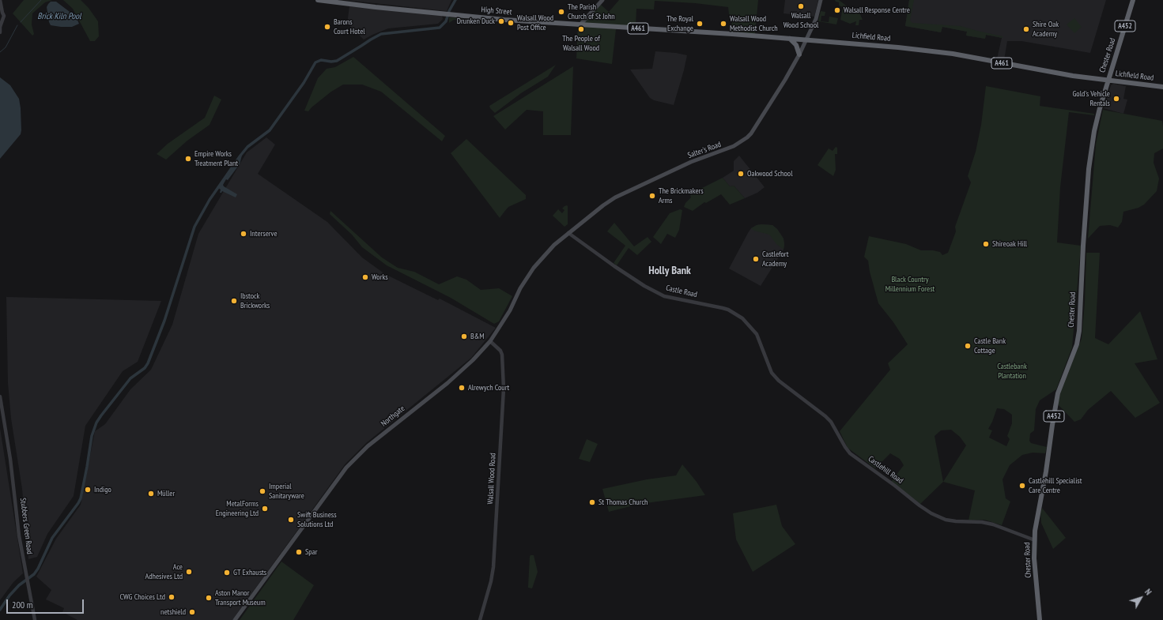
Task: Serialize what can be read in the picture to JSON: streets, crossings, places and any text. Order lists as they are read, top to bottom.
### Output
{
  "streets": {
    "highway": [
      "High Street",
      "A452",
      "A461",
      "Lichfield Road",
      "Chester Road"
    ],
    "main road": ["Salter's Road", "Northgate"],
    "street": [
      "Castle Road",
      "Castlehill Road",
      "Walsall Wood Road",
      "Stubbers Green Road"
    ]
  },
  "crossings": [
    ["High Street", "Lichfield Road"],
    ["Lichfield Road", "Chester Road"],
    ["Lichfield Road", "Salter's Road"],
    ["Chester Road", "Castlehill Road"],
    ["Salter's Road", "Castle Road"],
    ["Salter's Road", "Northgate"],
    ["Castle Road", "Northgate"],
    ["Castle Road", "Castlehill Road"],
    ["Northgate", "Walsall Wood Road"]
  ],
  "districts": ["Holly Bank"],
  "water": ["Brick Kiln Pool"],
  "parks": ["Black Country Millennium Forest", "Castlebank Plantation"],
  "places": [
    "Walsall Wood School",
    "Walsall Response Centre",
    "The Parish Church of St John",
    "Drunken Duck",
    "Walsall Wood Post Office",
    "The Royal Exchange",
    "Walsall Wood Methodist Church",
    "Barons Court Hotel",
    "The People of Walsall Wood",
    "Shire Oak Academy",
    "Gold's Vehicle Rentals",
    "Empire Works Treatment Plant",
    "Oakwood School",
    "The Brickmakers Arms",
    "Interserve",
    "Shireoak Hill",
    "Castlefort Academy",
    "Works",
    "Ibstock Brickworks",
    "B&M",
    "Castle Bank Cottage",
    "Alrewych Court",
    "Castlehill Specialist Care Centre",
    "Indigo",
    "Imperial Sanitaryware",
    "Müller",
    "St Thomas Church",
    "MetalForms Engineering Ltd",
    "Swift Business Solutions Ltd",
    "Spar",
    "Ace Adhesives Ltd",
    "GT Exhausts",
    "CWG Choices Ltd",
    "Aston Manor Transport Museum",
    "netshield"
  ],
  "scale_bar": "200 m",
  "north": "top right"
}
